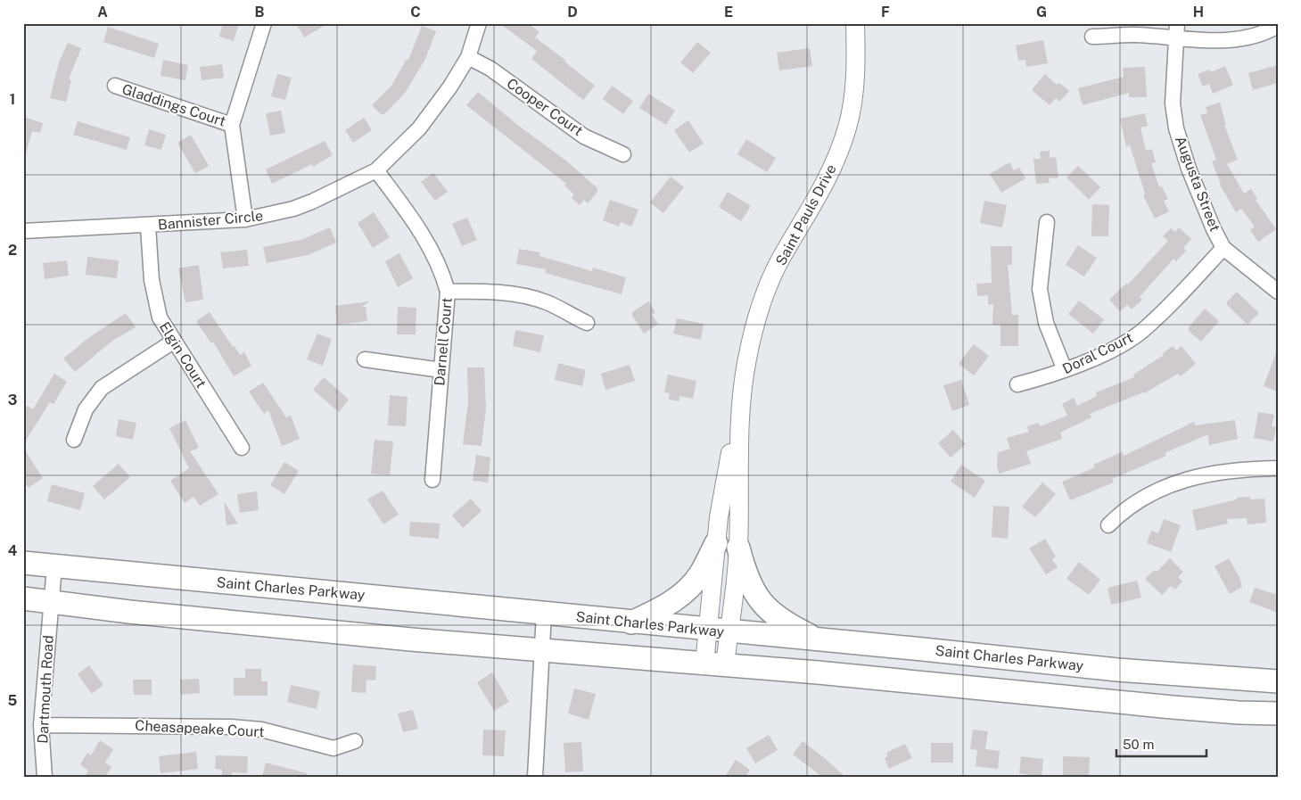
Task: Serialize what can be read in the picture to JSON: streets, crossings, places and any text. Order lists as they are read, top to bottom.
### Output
{
  "streets": {
    "main road": ["Saint Charles Parkway"],
    "street": [
      "Gladdings Court",
      "Cooper Court",
      "Augusta Street",
      "Saint Pauls Drive",
      "Bannister Circle",
      "Darnell Court",
      "Doral Court",
      "Elgin Court",
      "Dartmouth Road",
      "Cheasapeake Court"
    ]
  },
  "crossings": [
    ["Cooper Court", "Bannister Circle"],
    ["Augusta Street", "Doral Court"],
    ["Saint Pauls Drive", "Saint Charles Parkway"],
    ["Bannister Circle", "Darnell Court"],
    ["Bannister Circle", "Elgin Court"],
    ["Saint Charles Parkway", "Dartmouth Road"],
    ["Dartmouth Road", "Cheasapeake Court"]
  ],
  "scale_bar": "50 m",
  "grid": {
    "columns": [
      "A",
      "B",
      "C",
      "D",
      "E",
      "F",
      "G",
      "H"
    ],
    "rows": [
      "1",
      "2",
      "3",
      "4",
      "5"
    ]
  }
}
